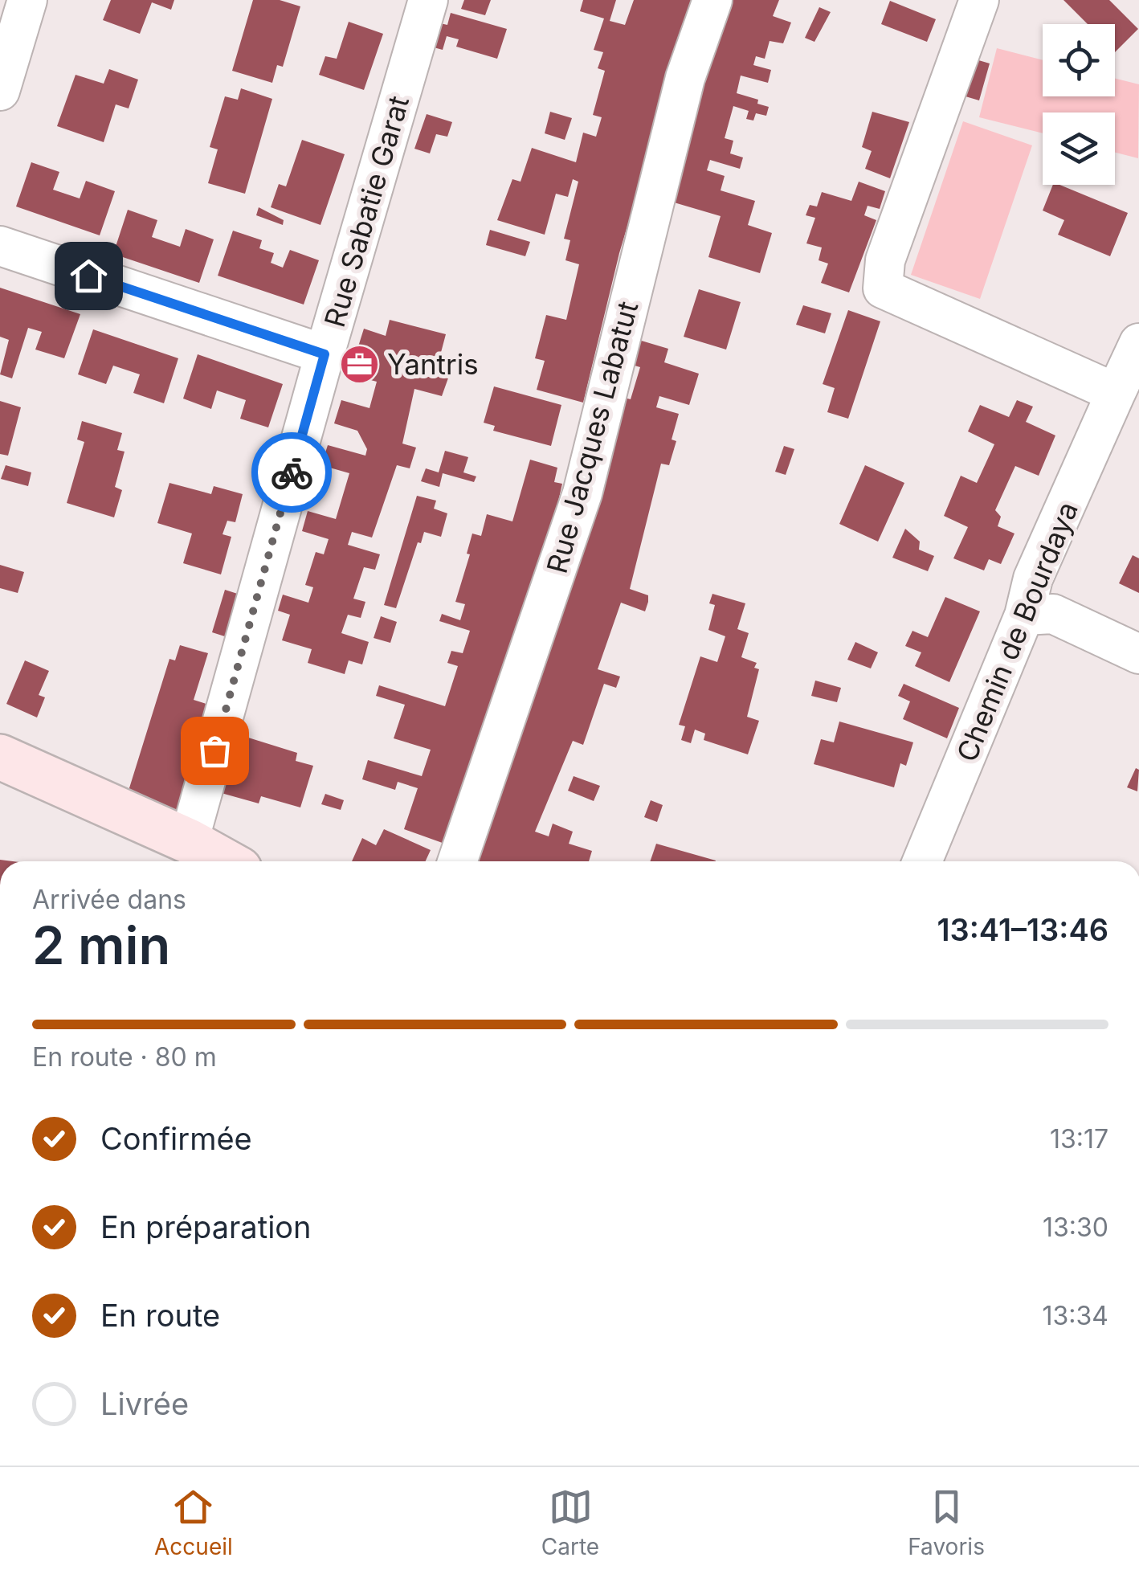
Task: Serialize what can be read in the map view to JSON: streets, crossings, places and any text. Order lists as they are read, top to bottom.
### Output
{
  "streets": {
    "street": ["Rue Sabatie Garat", "Rue Jacques Labatut", "Chemin de Bourdaya"]
  },
  "places": {
    "office": ["Yantris"]
  },
  "page": {
    "heading": ["2 min", "Arrivée dans", "13:41–13:46"],
    "bar": "En route · 80 m",
    "list": [
      ["Confirmée", "13:17"],
      ["En préparation", "13:30"],
      ["En route", "13:34"],
      "Livrée"
    ],
    "tabs": ["Accueil", "Carte", "Favoris"]
  }
}
